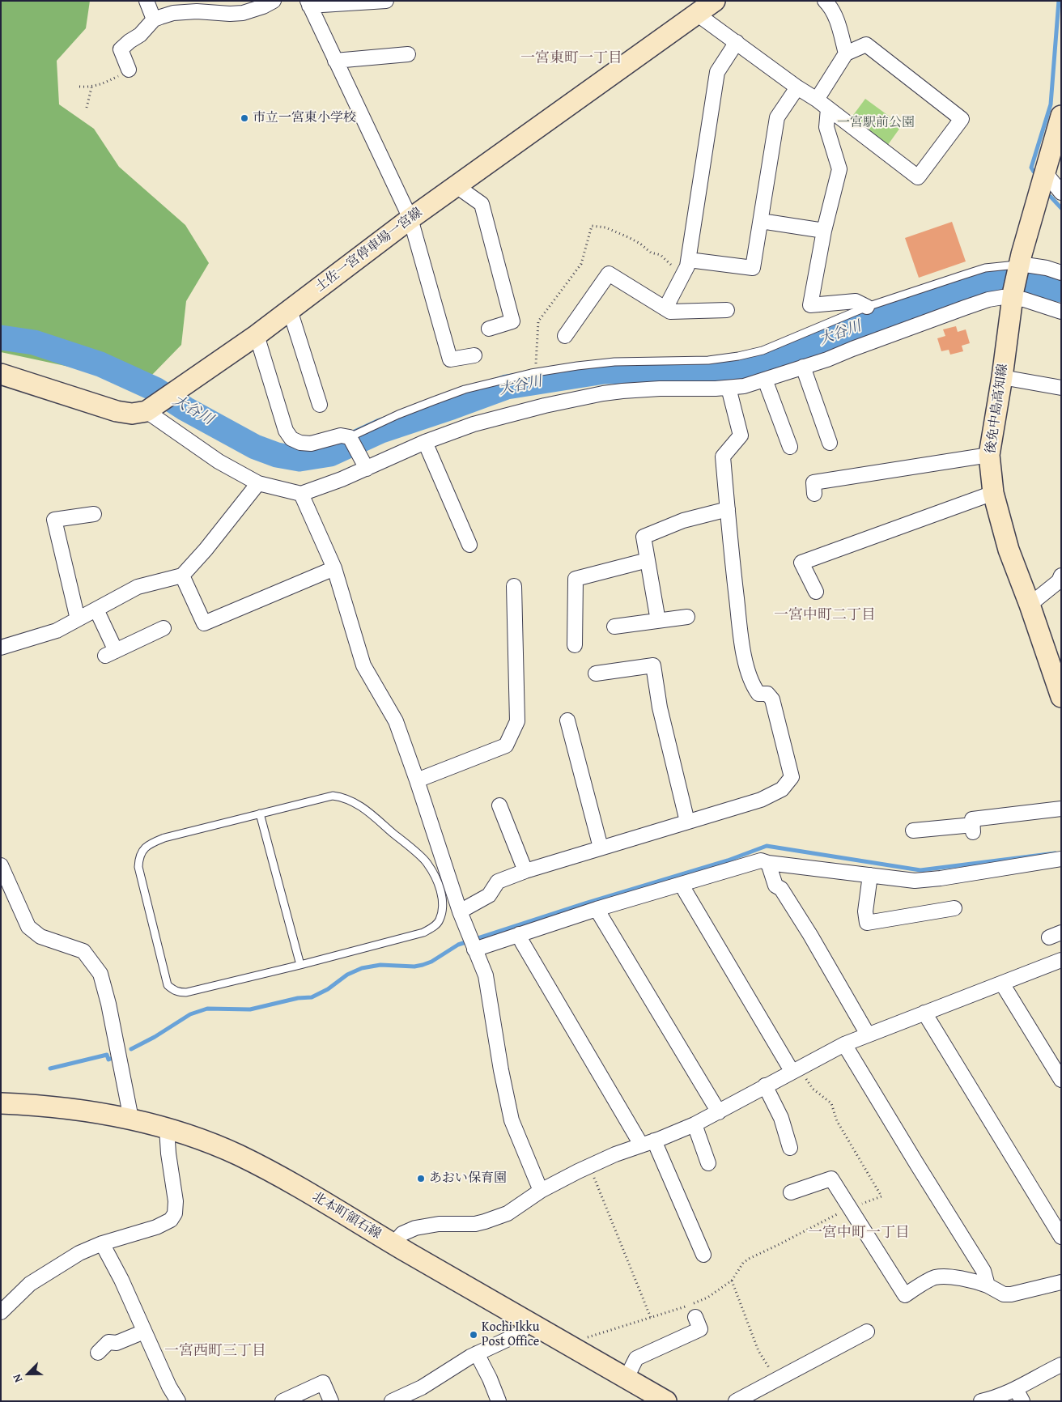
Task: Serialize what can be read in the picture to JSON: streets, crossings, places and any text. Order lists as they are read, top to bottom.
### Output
{
  "streets": {
    "main road": ["土佐一宮停車場一宮線", "後免中島高知線", "北本町領石線"]
  },
  "districts": [
    "一宮東町一丁目",
    "一宮中町二丁目",
    "一宮中町一丁目",
    "一宮西町三丁目"
  ],
  "water": ["大谷川"],
  "parks": ["一宮駅前公園"],
  "places": ["市立一宮東小学校", "あおい保育園", "Kochi Ikku Post Office"],
  "north": "bottom left"
}
